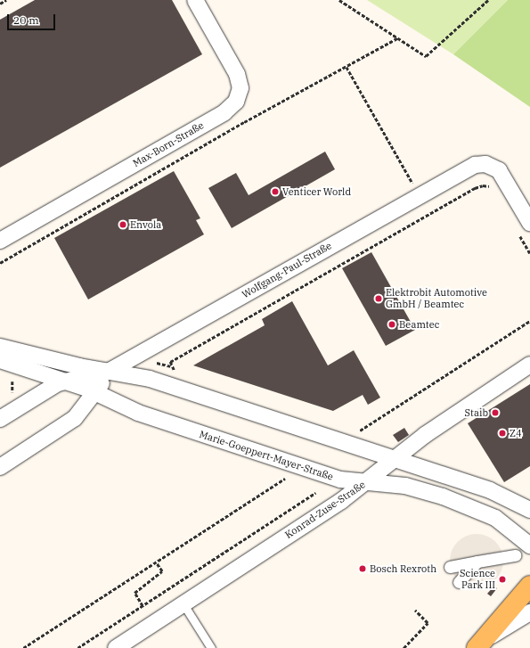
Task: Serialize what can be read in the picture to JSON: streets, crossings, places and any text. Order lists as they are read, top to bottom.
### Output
{
  "streets": {
    "street": [
      "Max-Born-Straße",
      "Wolfgang-Paul-Straße",
      "Marie-Goeppert-Mayer-Straße",
      "Konrad-Zuse-Straße"
    ]
  },
  "crossings": [
    ["Wolfgang-Paul-Straße", "Marie-Goeppert-Mayer-Straße"],
    ["Marie-Goeppert-Mayer-Straße", "Konrad-Zuse-Straße"]
  ],
  "places": [
    "Venticer World",
    "Envola",
    "Elektrobit Automotive GmbH / Beamtec",
    "Beamtec",
    "Staib",
    "Z4",
    "Bosch Rexroth",
    "Science Park III"
  ],
  "scale_bar": "20 m"
}
